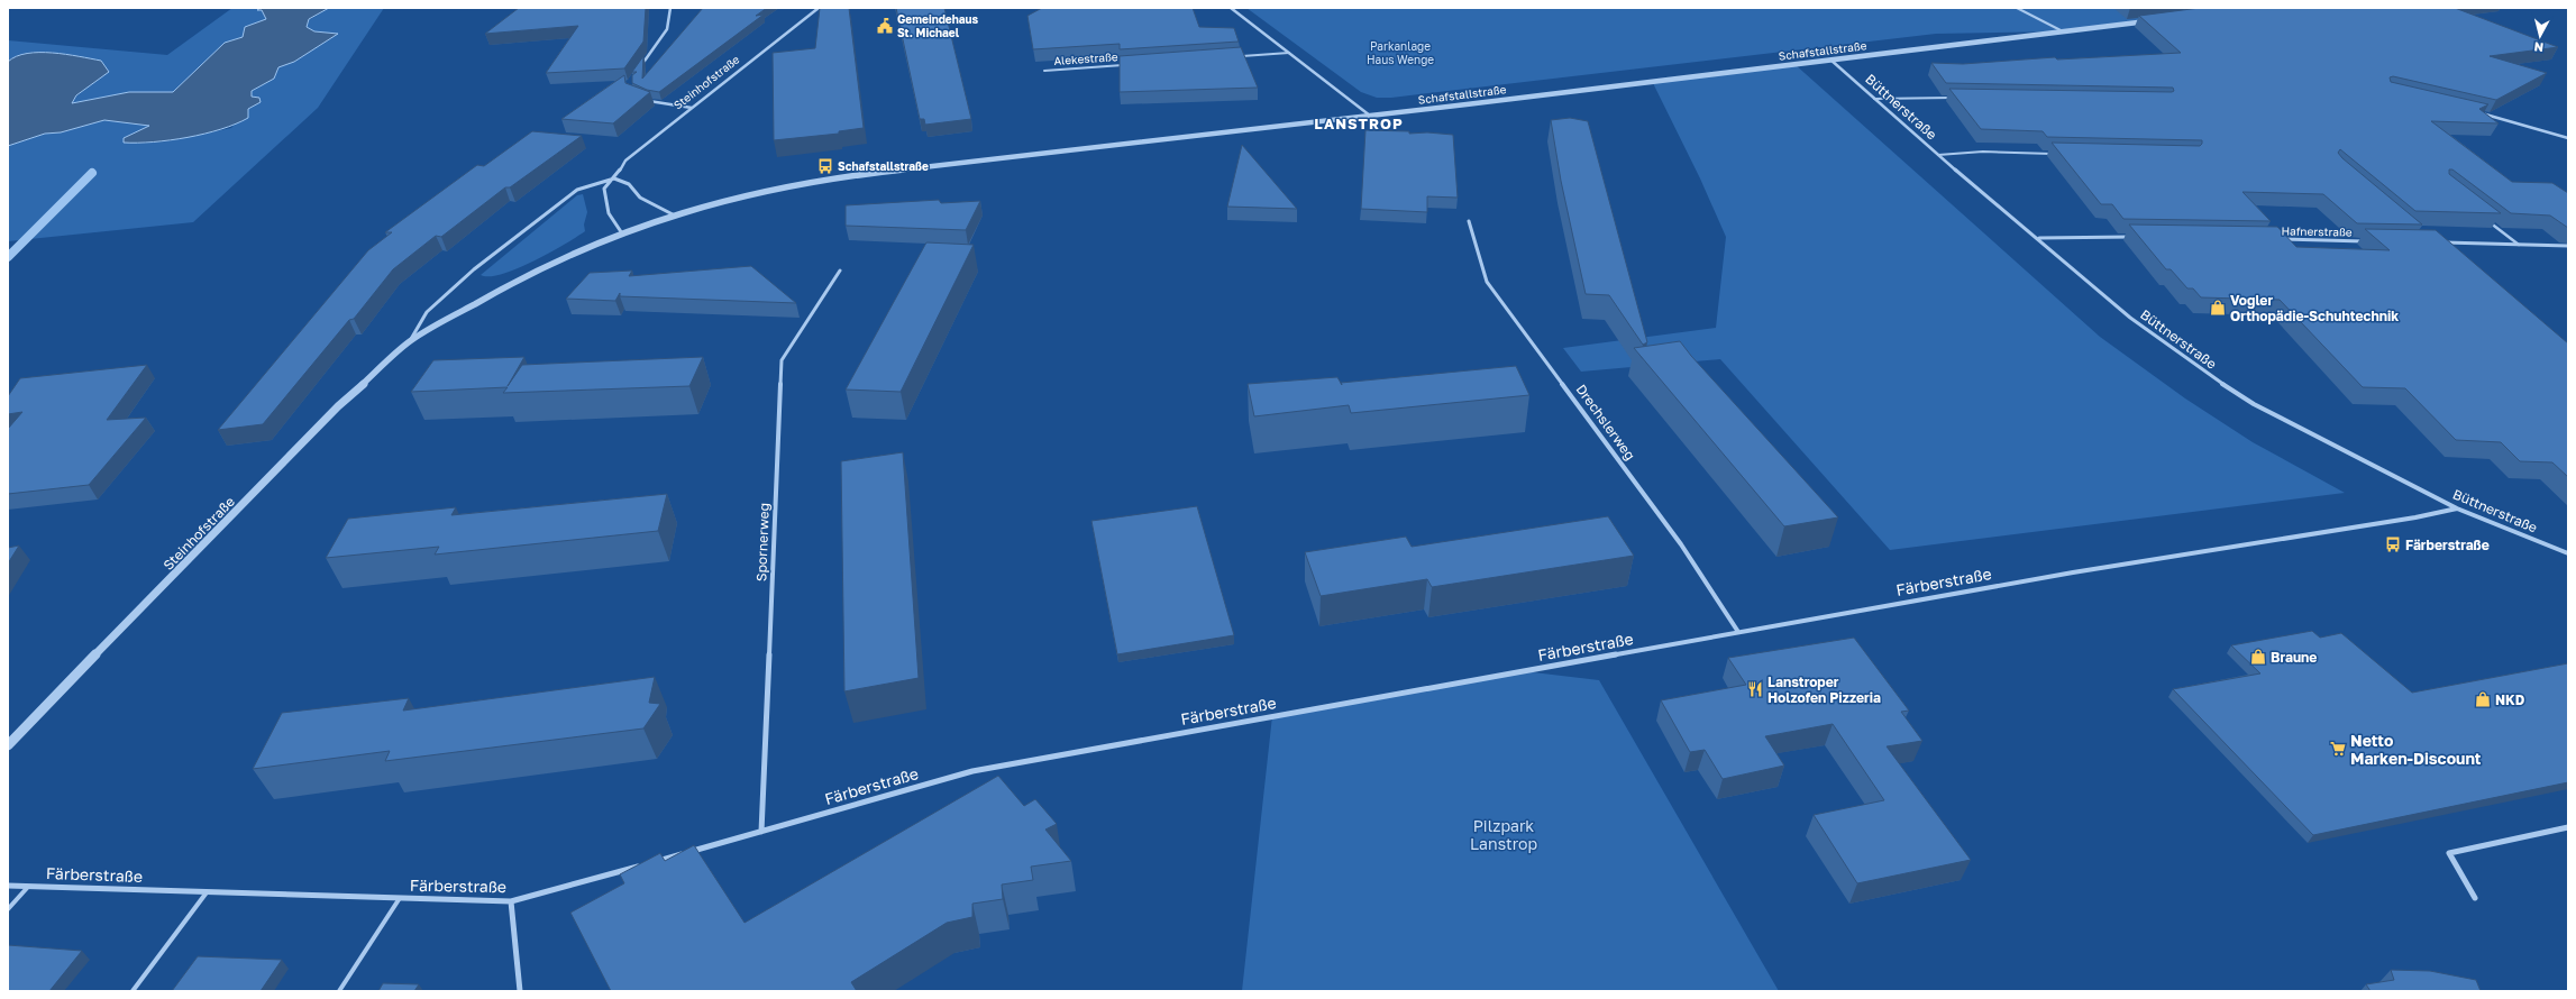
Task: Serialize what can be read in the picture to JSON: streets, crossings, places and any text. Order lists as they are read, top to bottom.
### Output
{
  "streets": {
    "street": [
      "Schafstallstraße",
      "Steinhofstraße",
      "Büttnerstraße",
      "Hafnerstraße",
      "Drechslerweg",
      "Spornerweg",
      "Färberstraße"
    ],
    "lane": ["Alekestraße"]
  },
  "crossings": [
    ["Schafstallstraße", "Steinhofstraße"],
    ["Schafstallstraße", "Büttnerstraße"],
    ["Büttnerstraße", "Färberstraße"],
    ["Drechslerweg", "Färberstraße"],
    ["Spornerweg", "Färberstraße"]
  ],
  "districts": ["LANSTROP"],
  "parks": ["Parkanlage Haus Wenge", "Pilzpark Lanstrop"],
  "places": {
    "public building": ["Gemeindehaus St. Michael"],
    "bus stop": ["Schafstallstraße", "Färberstraße"],
    "shop": ["Vogler Orthopädie-Schuhtechnik", "Braune", "NKD"],
    "restaurant": ["Lanstroper Holzofen Pizzeria"],
    "supermarket": ["Netto Marken-Discount"]
  },
  "north": "bottom"
}
